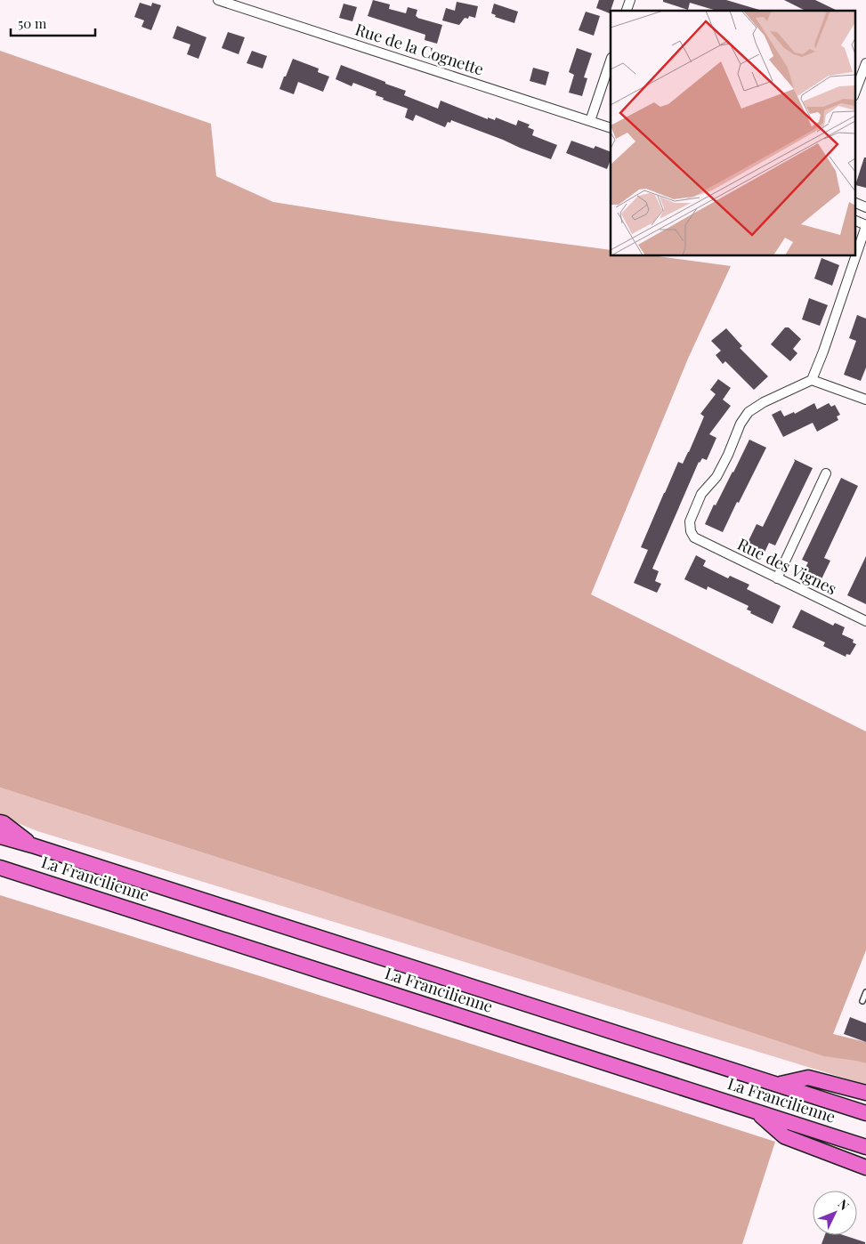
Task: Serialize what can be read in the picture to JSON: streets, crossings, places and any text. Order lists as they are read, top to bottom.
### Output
{
  "streets": {
    "highway": ["La Francilienne"],
    "street": ["Rue de la Cognette", "Rue des Vignes"]
  },
  "scale_bar": "50 m",
  "north": "top right"
}
